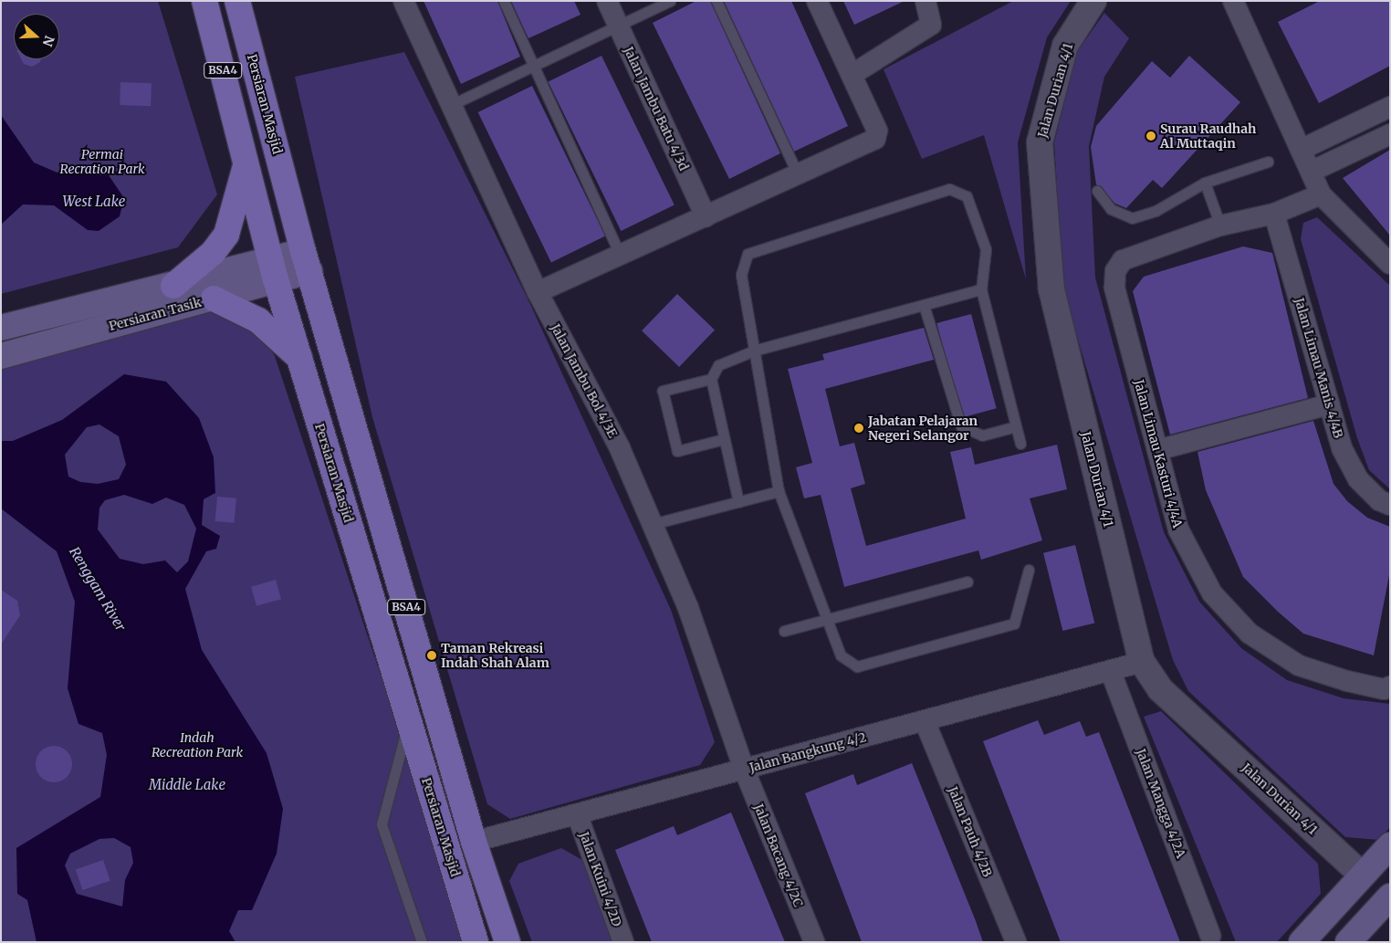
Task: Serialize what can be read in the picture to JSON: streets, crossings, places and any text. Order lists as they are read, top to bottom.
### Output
{
  "streets": {
    "main road": ["BSA4", "Persiaran Masjid", "Persiaran Tasik"],
    "street": [
      "Jalan Durian 4/1",
      "Jalan Jambu Batu 4/3d",
      "Jalan Limau Manis 4/4B",
      "Jalan Jambu Bol 4/3E",
      "Jalan Limau Kasturi 4/4A",
      "Jalan Bangkung 4/2",
      "Jalan Mangga 4/2A",
      "Jalan Pauh 4/2B",
      "Jalan Bacang 4/2C",
      "Jalan Kuini 4/2D"
    ]
  },
  "crossings": [
    ["Jalan Durian 4/1", "Jalan Bangkung 4/2"],
    ["Persiaran Masjid", "Persiaran Tasik"],
    ["Persiaran Masjid", "Jalan Bangkung 4/2"],
    ["Jalan Jambu Bol 4/3E", "Jalan Bangkung 4/2"],
    ["Jalan Jambu Bol 4/3E", "Jalan Bacang 4/2C"],
    ["Jalan Bangkung 4/2", "Jalan Mangga 4/2A"],
    ["Jalan Bangkung 4/2", "Jalan Pauh 4/2B"],
    ["Jalan Bangkung 4/2", "Jalan Bacang 4/2C"],
    ["Jalan Bangkung 4/2", "Jalan Kuini 4/2D"]
  ],
  "water": ["West Lake", "Renggam River", "Middle Lake"],
  "parks": ["Permai Recration Park", "Indah Recreation Park"],
  "places": ["Surau Raudhah Al Muttaqin", "Jabatan Pelajaran Negeri Selangor", "Taman Rekreasi Indah Shah Alam"],
  "north": "right"
}
